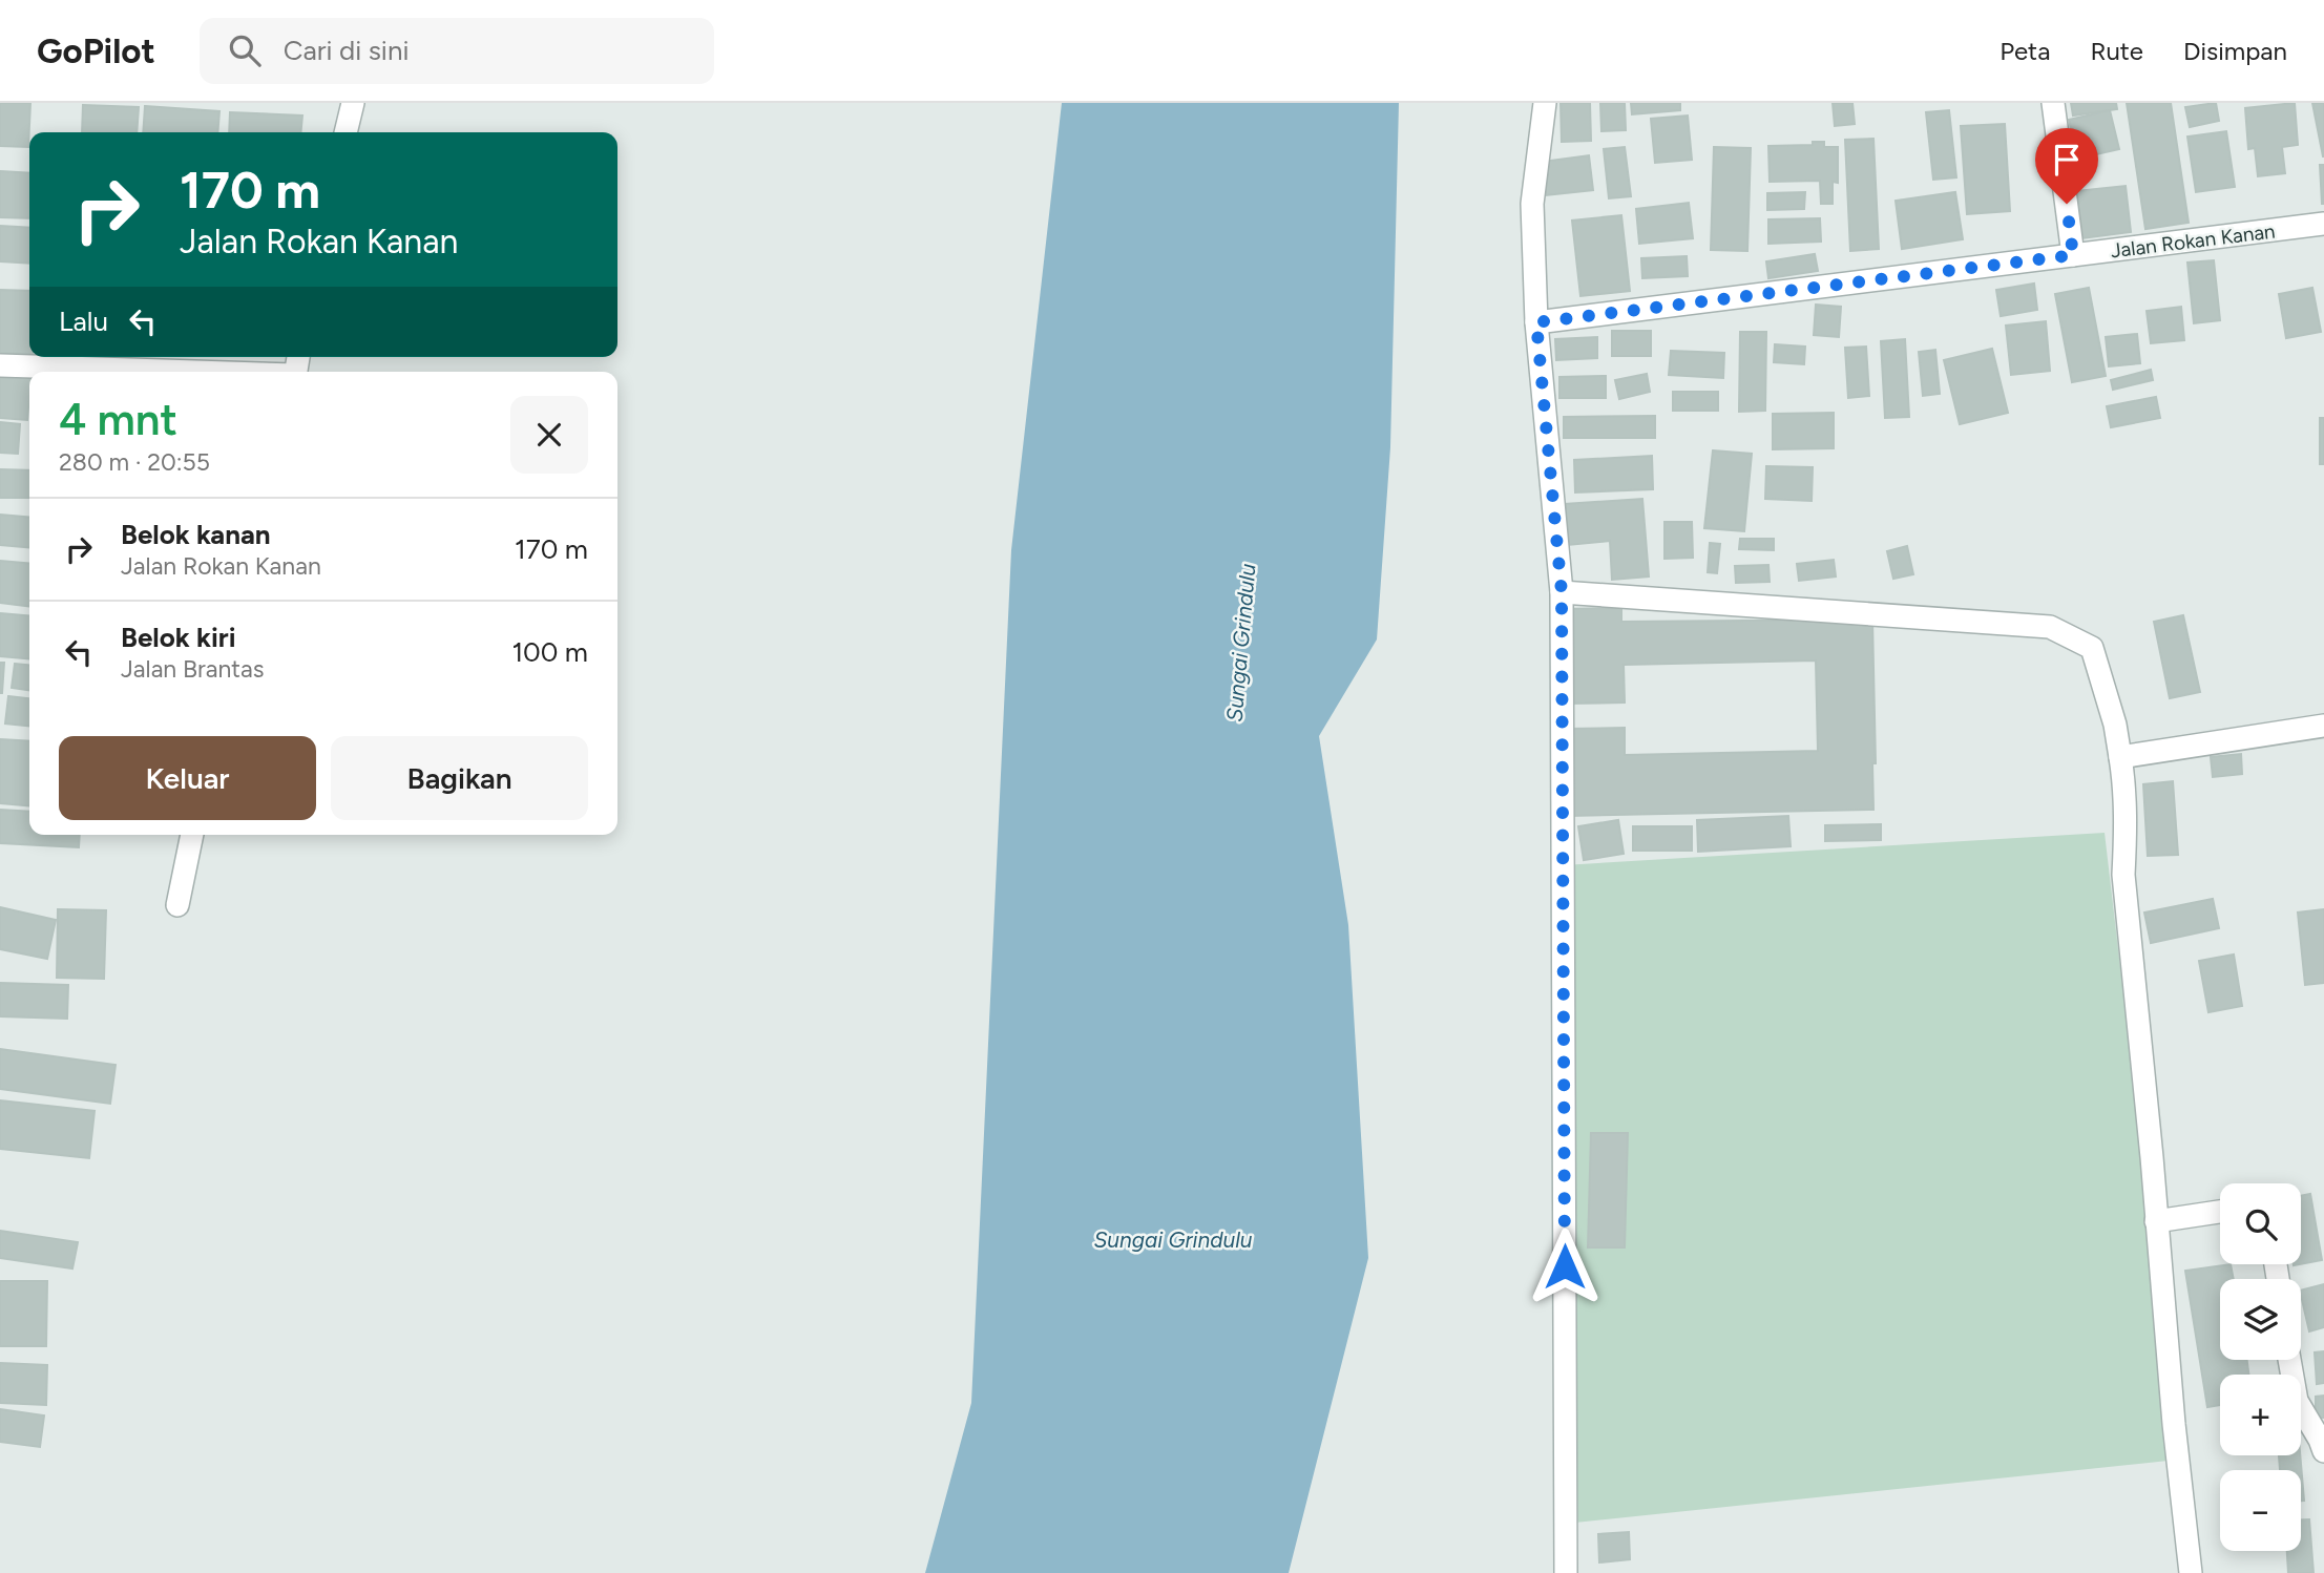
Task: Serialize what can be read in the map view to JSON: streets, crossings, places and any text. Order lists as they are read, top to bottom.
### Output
{
  "streets": {
    "street": ["Jalan Rokan Kanan"]
  },
  "water": ["Sungai Grindulu"],
  "page": {
    "header": "GoPilot",
    "search": "Cari di sini",
    "nav": ["Peta", "Rute", "Disimpan"],
    "turn": ["170 m", "Jalan Rokan Kanan"],
    "then": "Lalu",
    "heading": ["4 mnt", "280 m · 20:55"],
    "list": [
      {
        "name": "Belok kanan",
        "note": "Jalan Rokan Kanan",
        "value": "170 m"
      },
      {
        "name": "Belok kiri",
        "note": "Jalan Brantas",
        "value": "100 m"
      }
    ],
    "buttons": ["Keluar", "Bagikan"],
    "map_buttons": ["+", "−"]
  }
}
